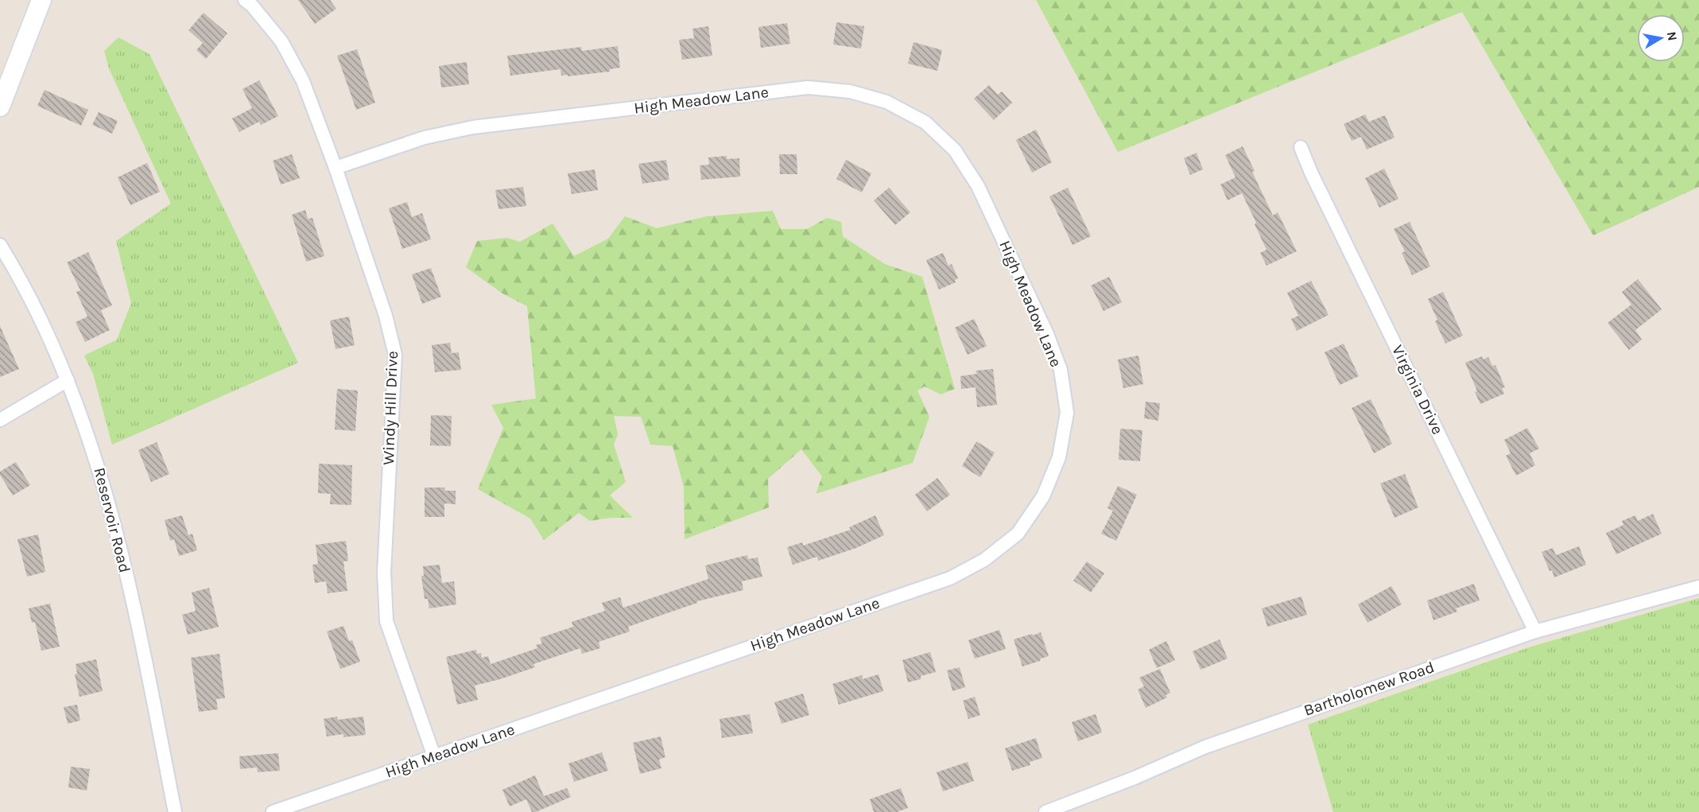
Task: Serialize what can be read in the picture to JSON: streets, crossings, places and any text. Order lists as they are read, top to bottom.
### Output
{
  "streets": {
    "street": [
      "High Meadow Lane",
      "Virginia Drive",
      "Windy Hill Drive",
      "Reservoir Road",
      "Bartholomew Road"
    ]
  },
  "crossings": [
    ["High Meadow Lane", "Windy Hill Drive"],
    ["Virginia Drive", "Bartholomew Road"]
  ],
  "north": "right"
}
